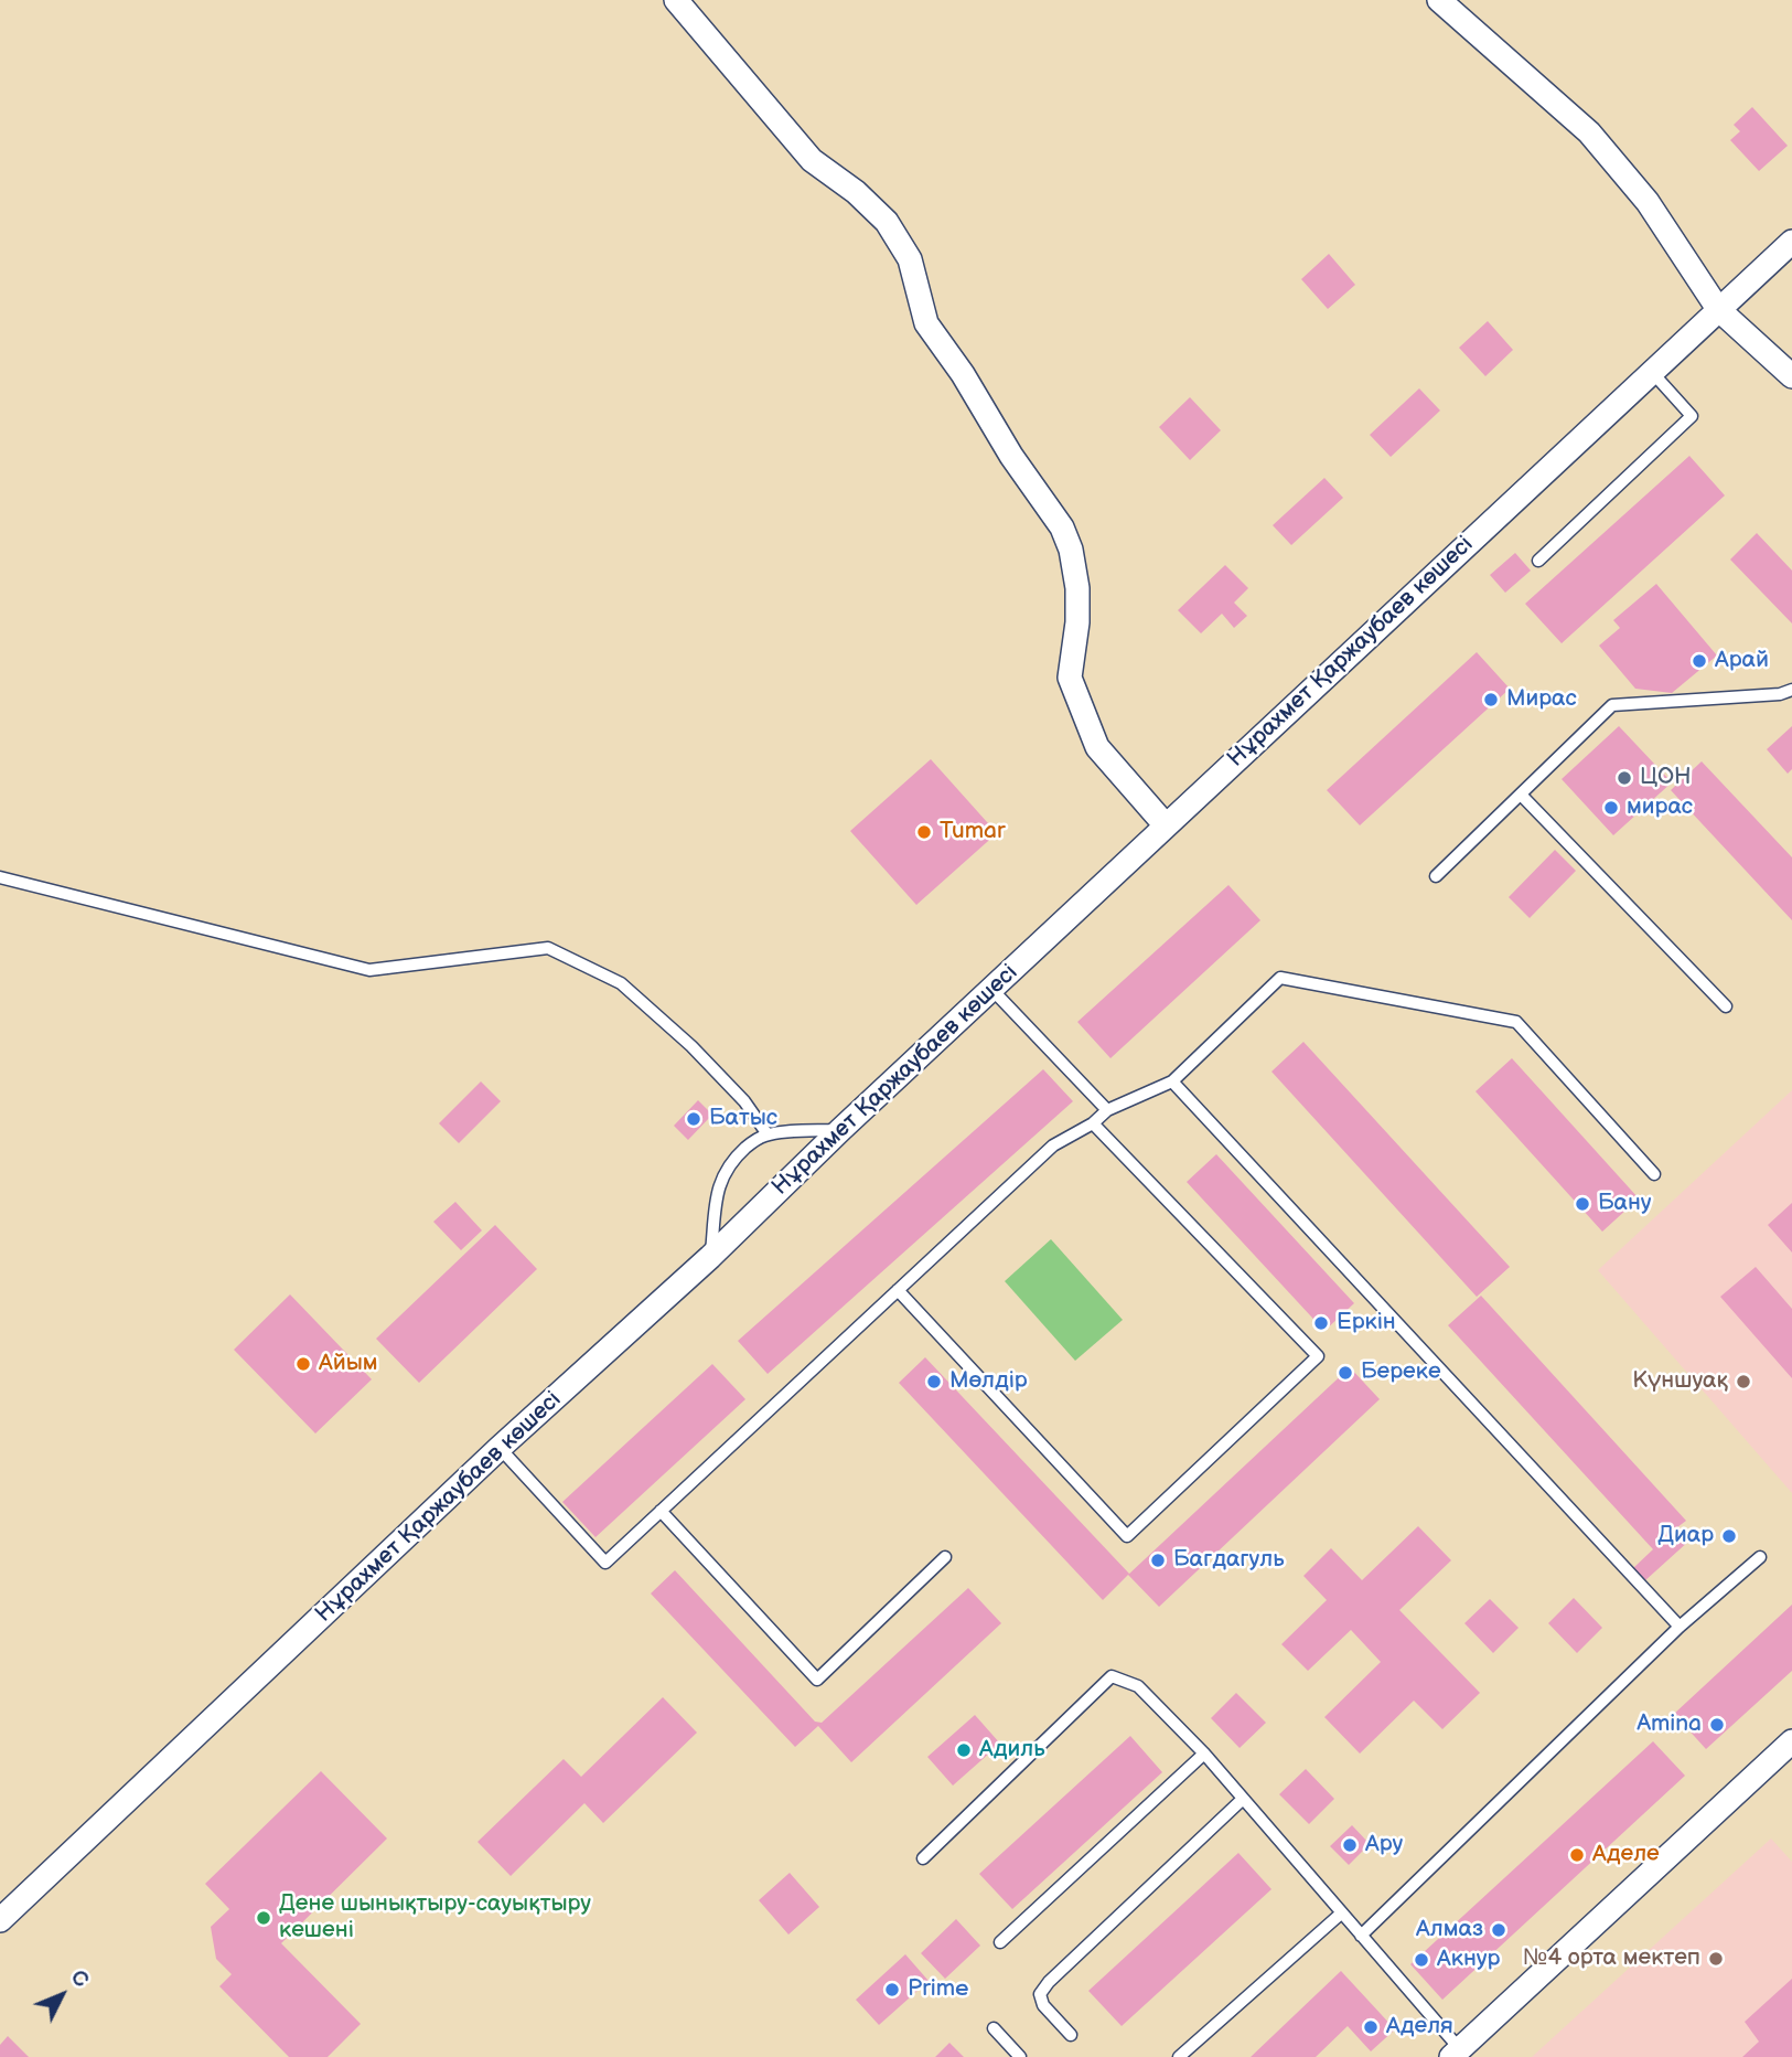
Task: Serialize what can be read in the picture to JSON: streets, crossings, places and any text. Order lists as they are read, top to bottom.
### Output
{
  "streets": {
    "street": ["Нұрахмет Қаржаубаев көшесі"]
  },
  "places": [
    "Арай",
    "Мирас",
    "ЦОН",
    "мирас",
    "Tumar",
    "Батыс",
    "Бану",
    "Еркін",
    "Айым",
    "Береке",
    "Мөлдір",
    "Күншуақ",
    "Диар",
    "Багдагуль",
    "Amina",
    "Адиль",
    "Ару",
    "Аделе",
    "Дене шынықтыру-сауықтыру кешені",
    "Алмаз",
    "№4 орта мектеп",
    "Акнур",
    "Prime",
    "Аделя"
  ],
  "north": "top right"
}
